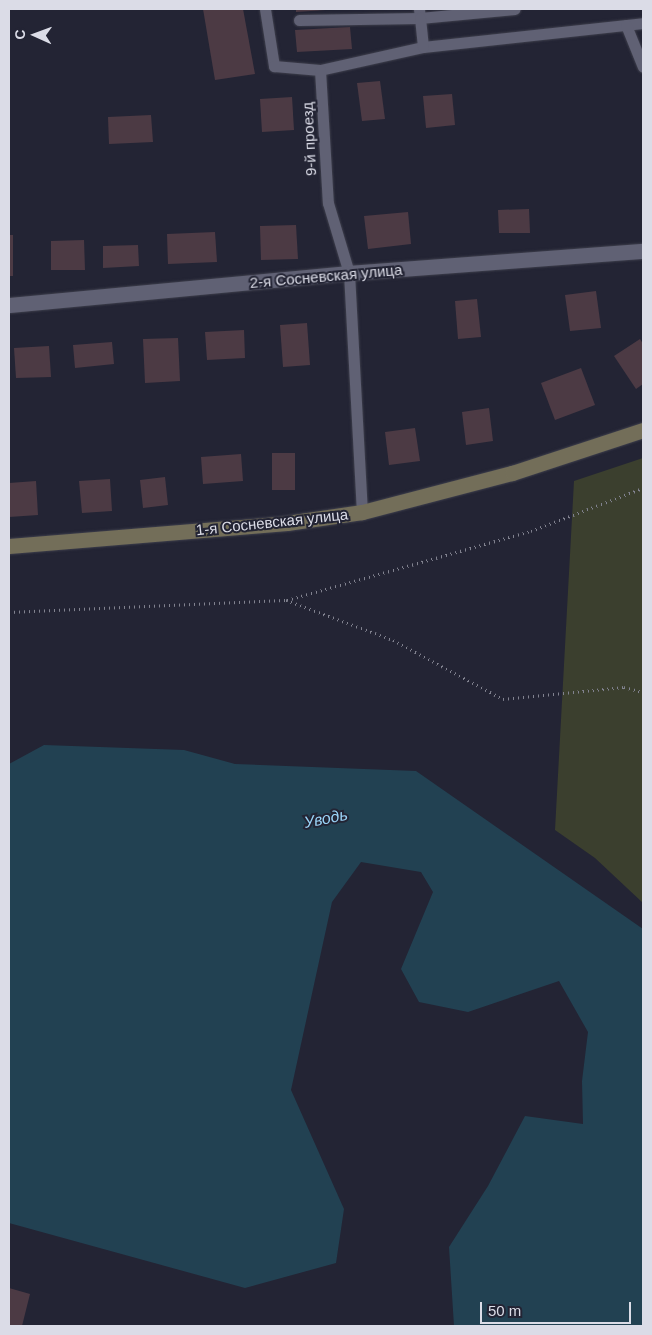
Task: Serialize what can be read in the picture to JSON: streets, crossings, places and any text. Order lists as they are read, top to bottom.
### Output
{
  "streets": {
    "main road": ["1-я Сосневская улица"],
    "street": ["2-я Сосневская улица"],
    "lane": ["9-й проезд"]
  },
  "crossings": [
    ["9-й проезд", "2-я Сосневская улица"],
    ["9-й проезд", "1-я Сосневская улица"]
  ],
  "water": ["Уводь"],
  "scale_bar": "50 m",
  "north": "left"
}
